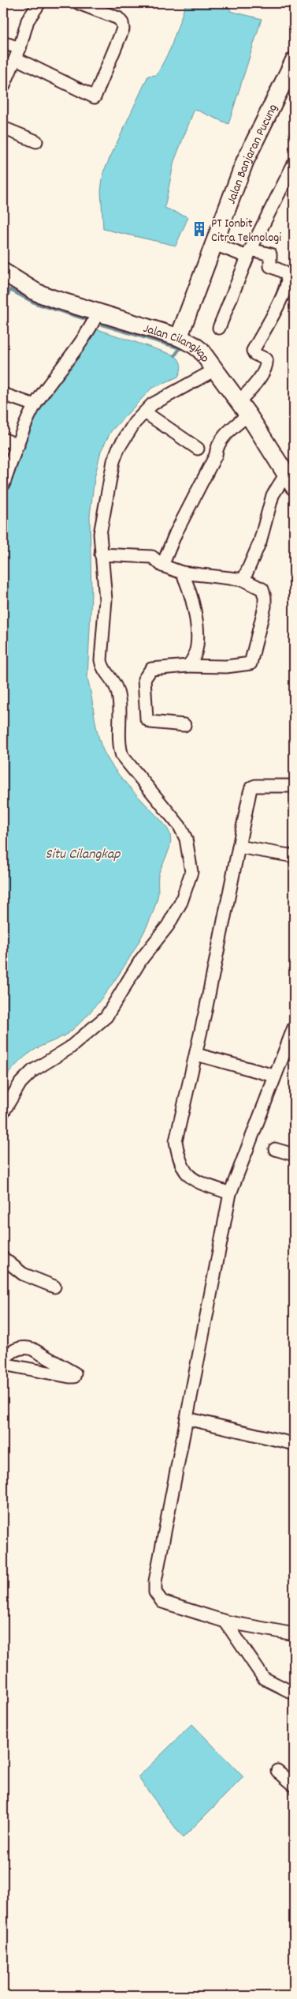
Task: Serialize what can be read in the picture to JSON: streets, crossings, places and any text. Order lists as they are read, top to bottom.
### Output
{
  "streets": {
    "street": ["Jalan Banjaran Pucung", "Jalan Cilangkap"]
  },
  "crossings": [
    ["Jalan Banjaran Pucung", "Jalan Cilangkap"]
  ],
  "water": ["Situ Cilangkap"],
  "places": {
    "building": ["PT Ionbit Citra Teknologi"]
  }
}
